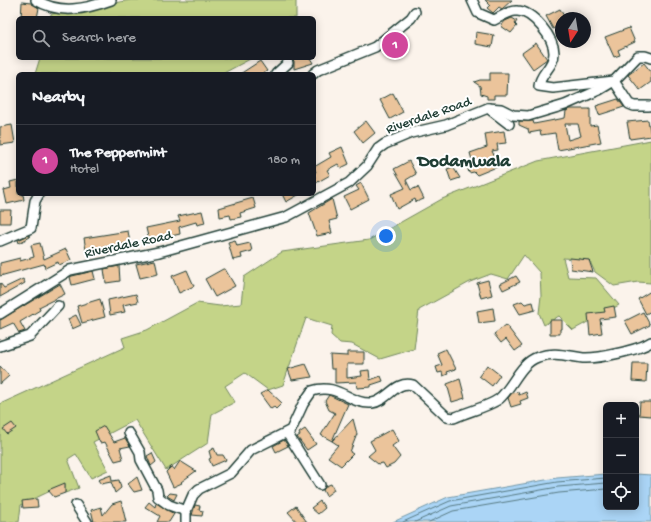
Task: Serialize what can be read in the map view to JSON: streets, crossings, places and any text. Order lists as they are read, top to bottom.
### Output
{
  "streets": {
    "street": ["Riverdale Road"]
  },
  "districts": ["Dodamwala"],
  "north": "bottom",
  "page": {
    "search": "Search here",
    "pins": "1",
    "heading": "Nearby",
    "list": [
      {
        "mark": "1",
        "name": "The Peppermint",
        "note": "Hotel",
        "value": "180 m"
      }
    ],
    "map_buttons": ["+", "−"]
  }
}
